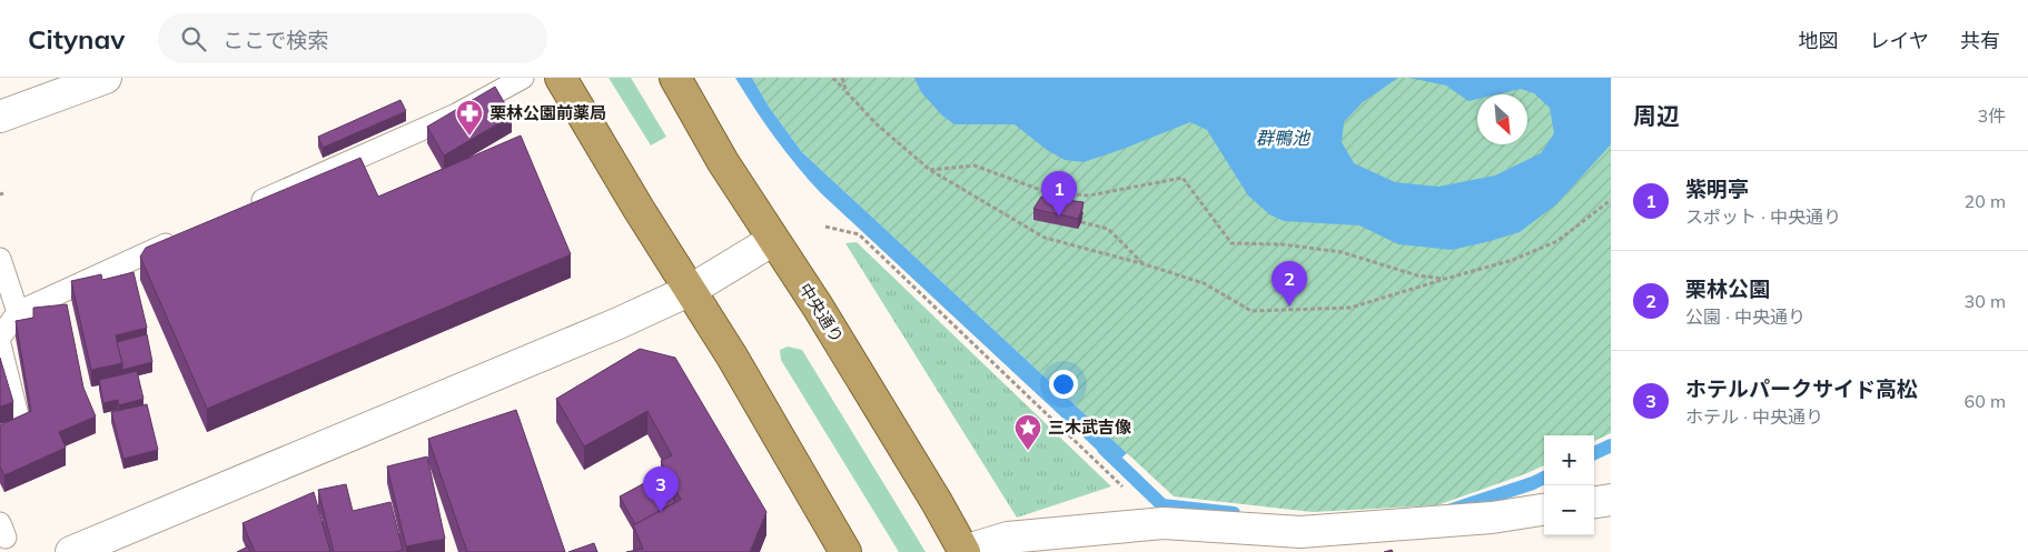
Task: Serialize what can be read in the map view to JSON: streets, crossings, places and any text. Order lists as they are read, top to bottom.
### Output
{
  "streets": {
    "highway": ["中央通り"]
  },
  "water": ["群鴨池"],
  "places": {
    "pharmacy": ["栗林公園前薬局"],
    "place": ["三木武吉像"]
  },
  "north": "bottom right",
  "page": {
    "header": "Citynav",
    "search": "ここで検索",
    "nav": ["地図", "レイヤ", "共有"],
    "heading": ["周辺", "3件"],
    "list": [
      {
        "mark": "1",
        "name": "紫明亭",
        "note": "スポット · 中央通り",
        "value": "20 m"
      },
      {
        "mark": "2",
        "name": "栗林公園",
        "note": "公園 · 中央通り",
        "value": "30 m"
      },
      {
        "mark": "3",
        "name": "ホテルパークサイド高松",
        "note": "ホテル · 中央通り",
        "value": "60 m"
      }
    ],
    "pins": ["1", "2", "3"],
    "map_buttons": ["+", "−"]
  }
}
